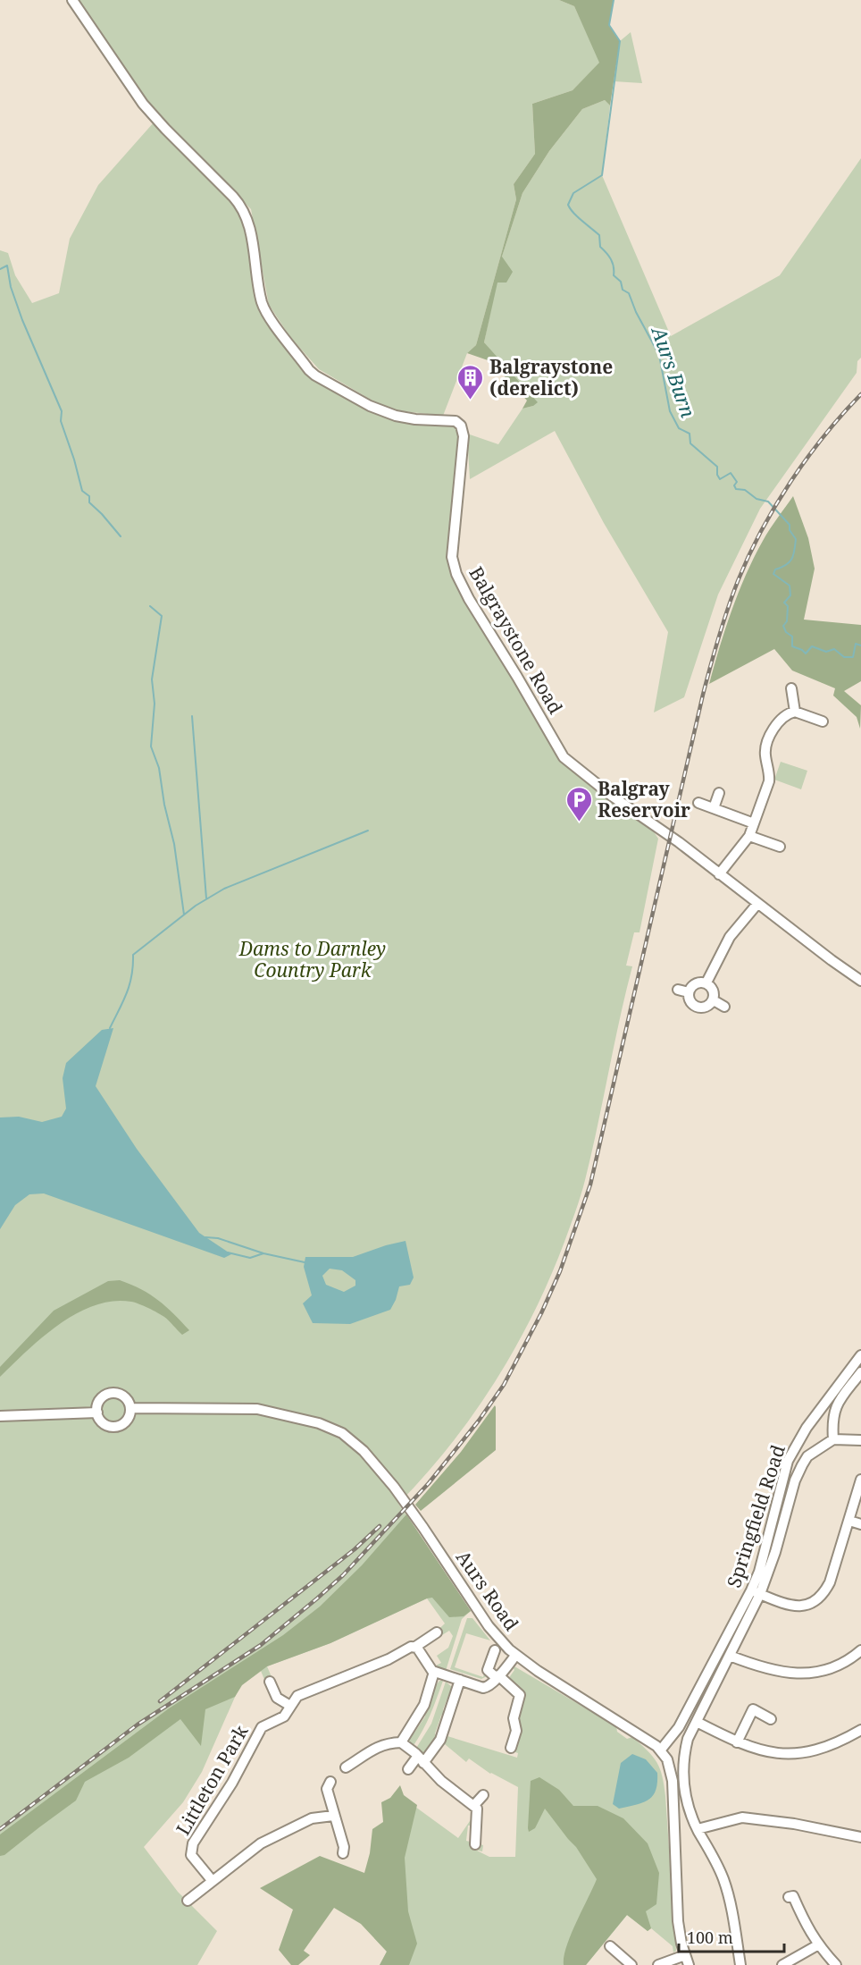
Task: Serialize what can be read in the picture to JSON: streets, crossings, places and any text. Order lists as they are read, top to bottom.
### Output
{
  "streets": {
    "street": [
      "Balgraystone Road",
      "Springfield Road",
      "Aurs Road",
      "Littleton Park"
    ]
  },
  "crossings": [
    ["Springfield Road", "Aurs Road"]
  ],
  "water": ["Aurs Burn"],
  "parks": ["Dams to Darnley Country Park"],
  "places": {
    "building": ["Balgraystone (derelict)"],
    "parking": ["Balgray Reservoir"]
  },
  "scale_bar": "100 m"
}
